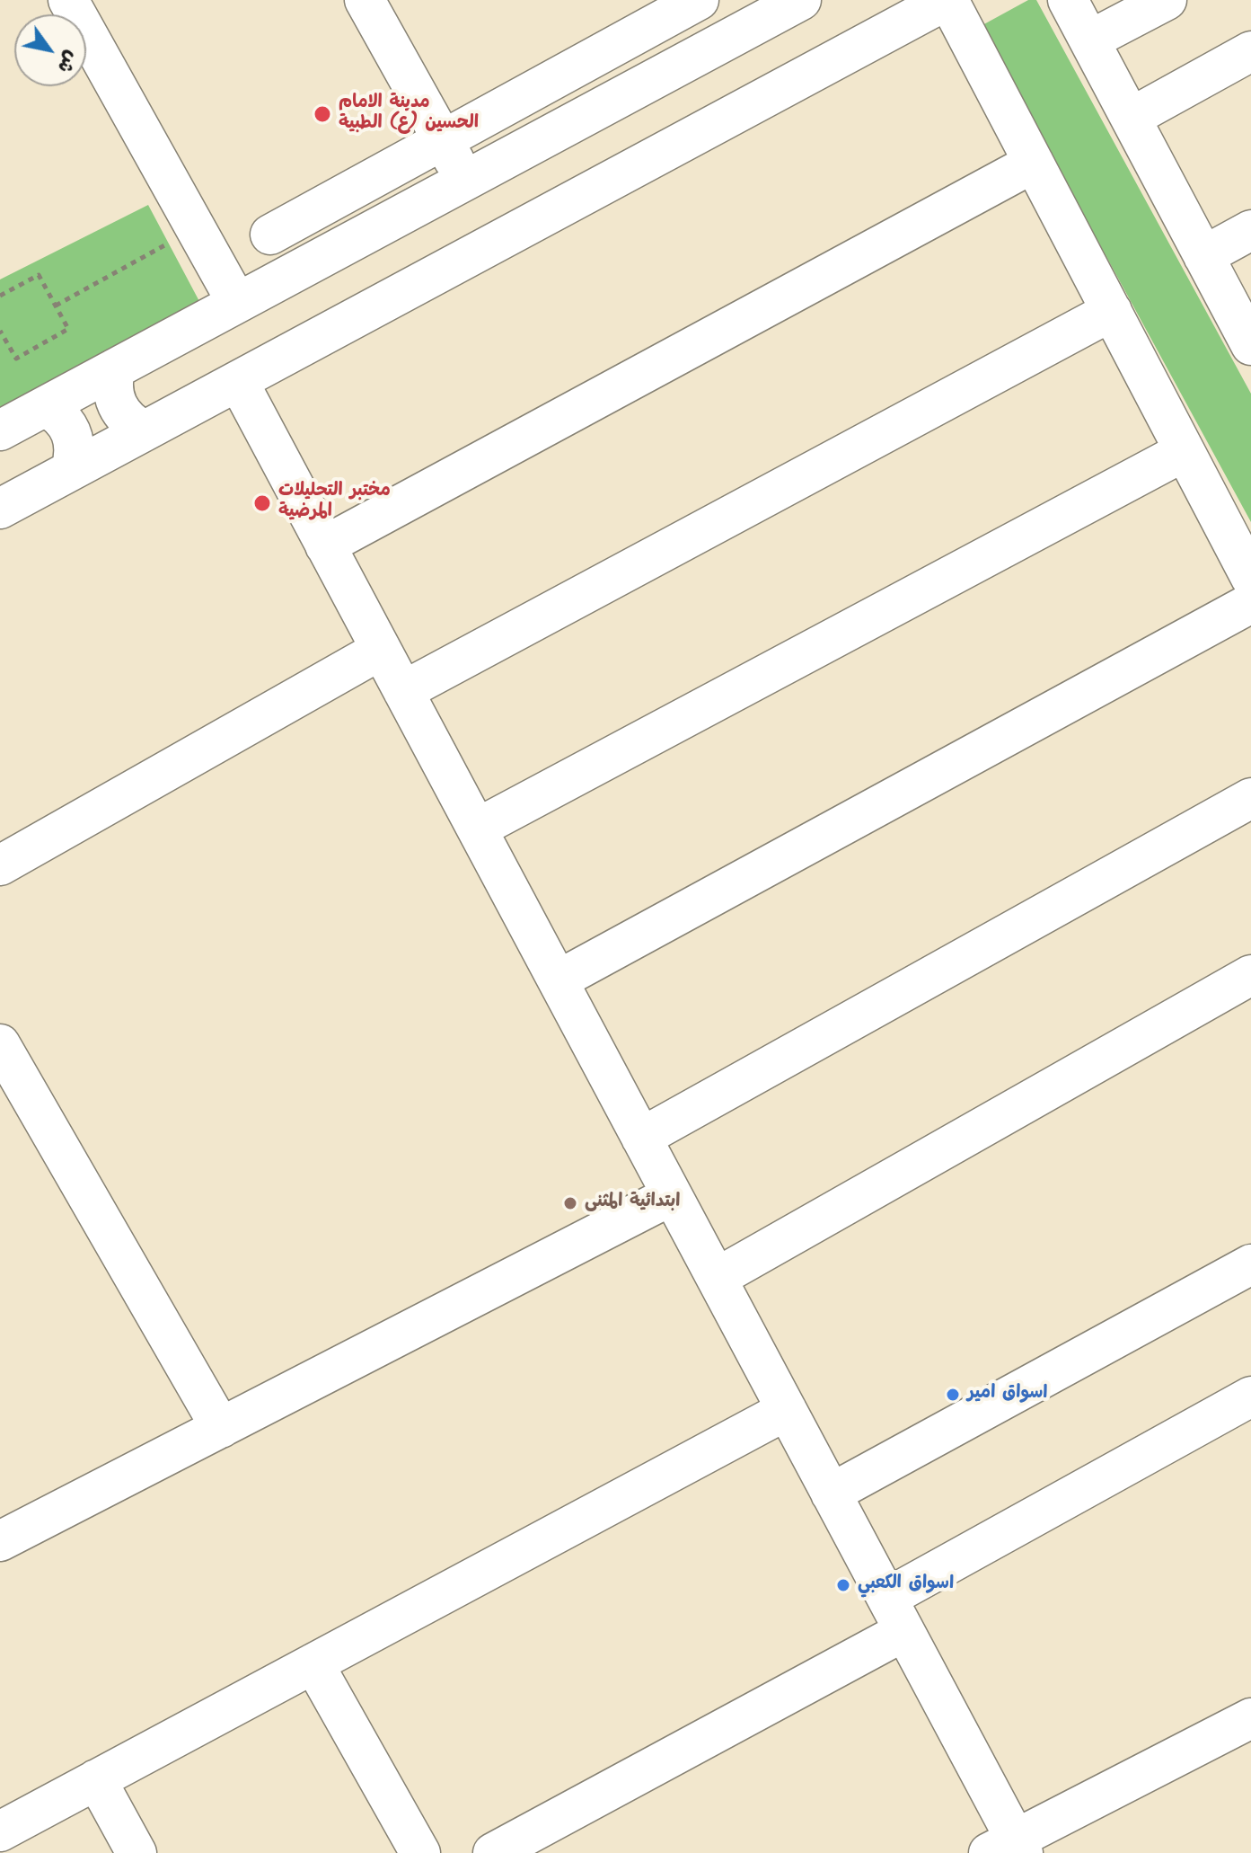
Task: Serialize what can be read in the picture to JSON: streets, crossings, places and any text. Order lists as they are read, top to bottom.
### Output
{
  "places": [
    "مدينة الامام الحسين (ع) الطبية",
    "مختبر التحليلات المرضية",
    "ابتدائية المثنى",
    "اسواق امير",
    "اسواق الكعبي"
  ],
  "north": "bottom right"
}
